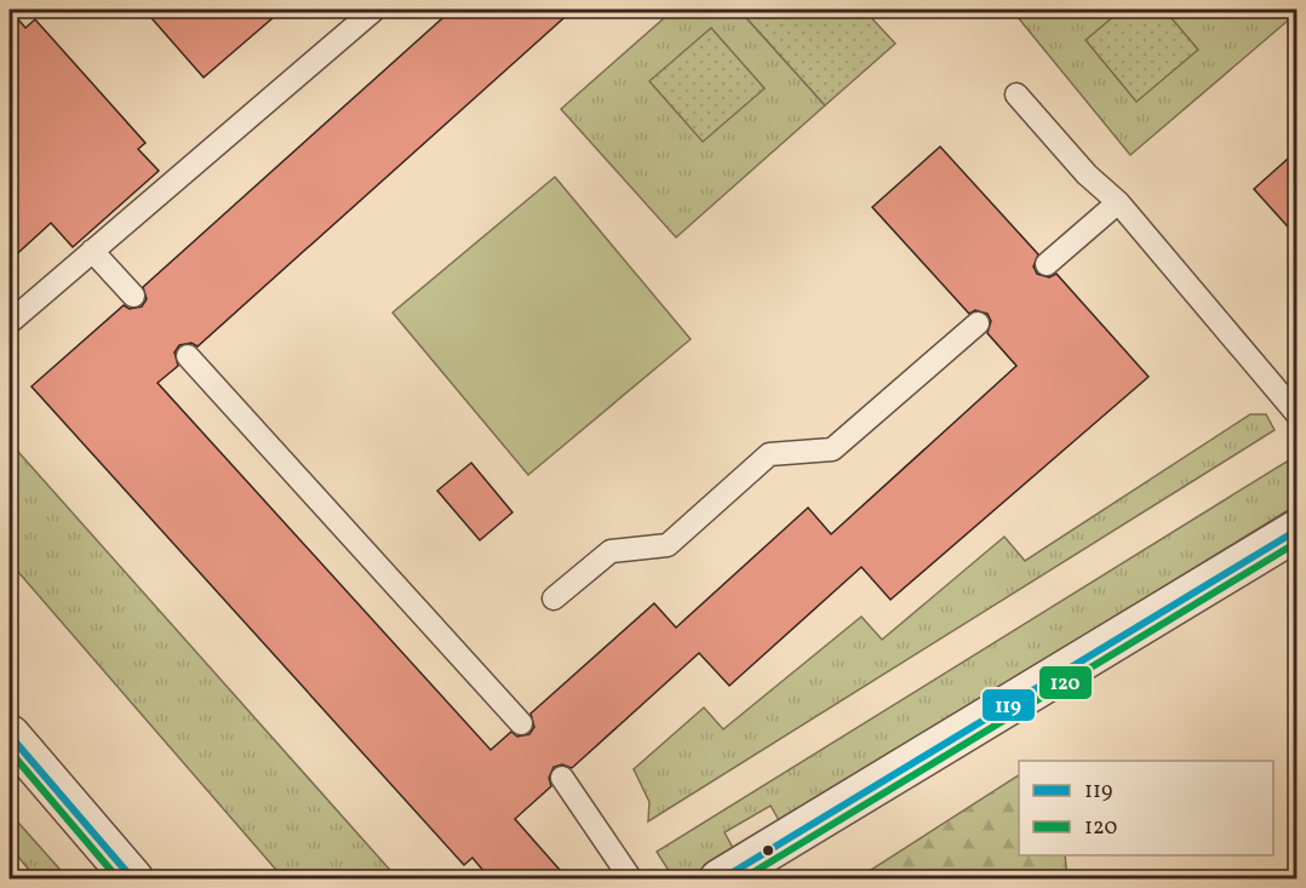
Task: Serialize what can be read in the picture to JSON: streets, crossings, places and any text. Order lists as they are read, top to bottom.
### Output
{
  "lines": ["transit line 119", "transit line 120"],
  "legend": ["119", "120"]
}
